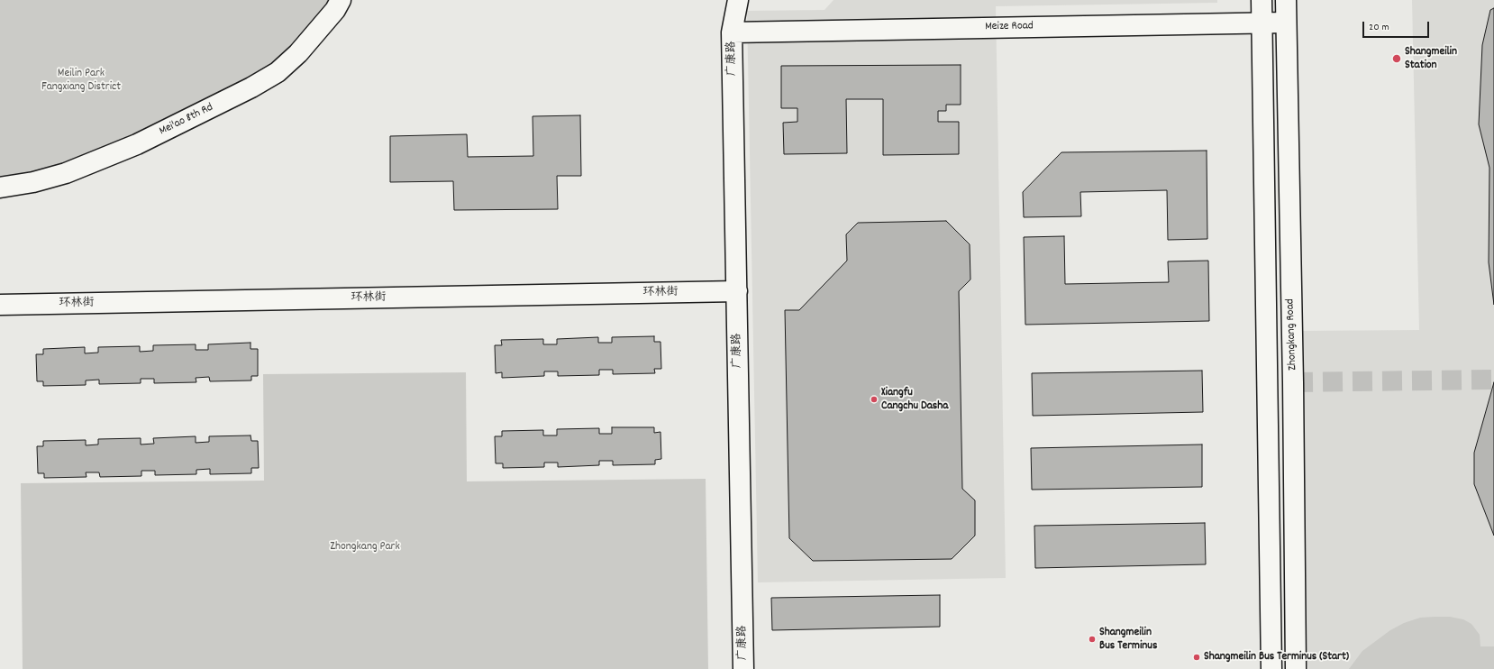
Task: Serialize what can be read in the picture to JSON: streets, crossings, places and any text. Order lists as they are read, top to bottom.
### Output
{
  "streets": {
    "street": [
      "Meize Road",
      "广康路",
      "Mei'ao 8th Rd",
      "环林街",
      "Zhongkang Road"
    ]
  },
  "crossings": [
    ["Meize Road", "广康路"],
    ["Meize Road", "Zhongkang Road"],
    ["广康路", "环林街"]
  ],
  "parks": ["Meilin Park Fangxiang District", "Zhongkang Park"],
  "places": [
    "Shangmeilin Station",
    "Xiangfu Cangchu Dasha",
    "Shangmeilin Bus Terminus",
    "Shangmeilin Bus Terminus (Start)"
  ],
  "scale_bar": "20 m"
}
